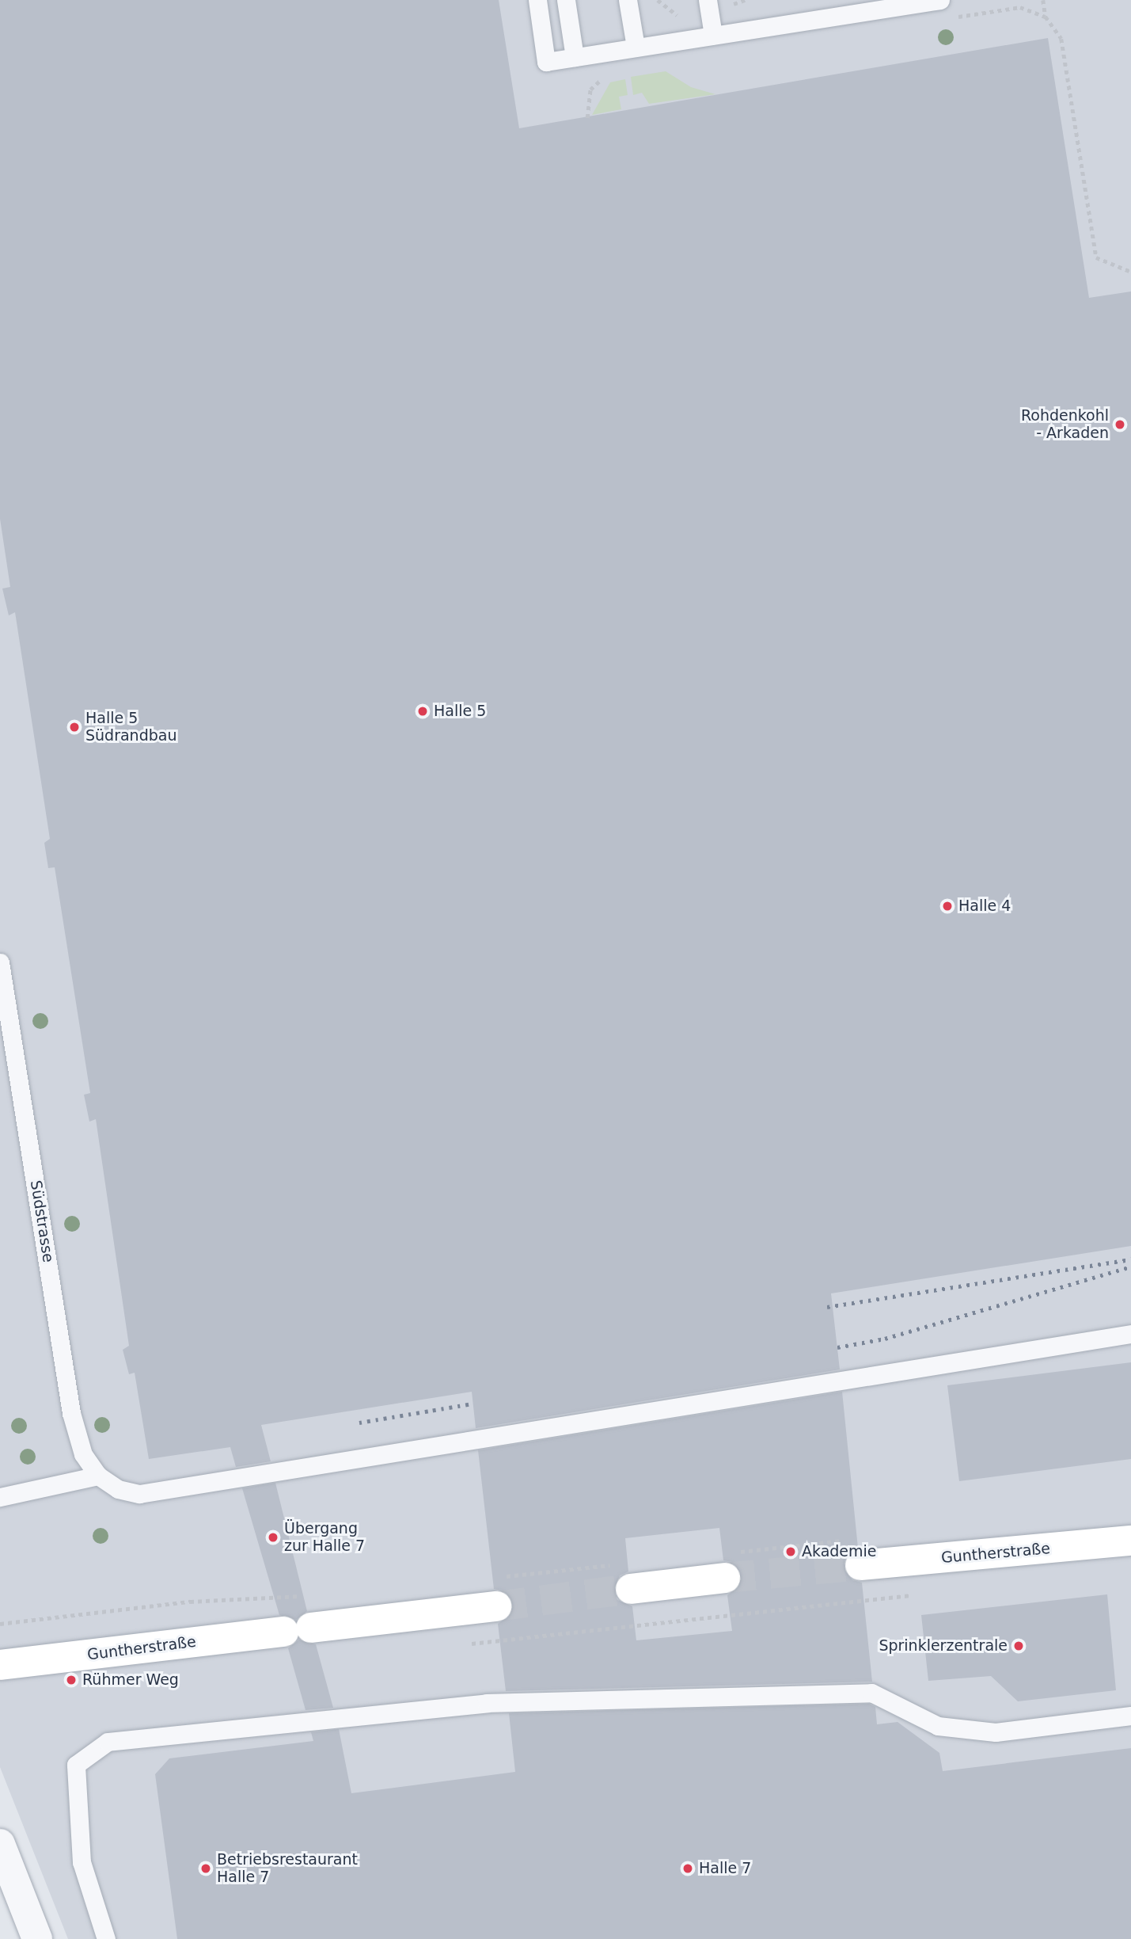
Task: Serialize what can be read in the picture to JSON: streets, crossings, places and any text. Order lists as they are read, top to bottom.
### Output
{
  "streets": {
    "street": ["Guntherstraße"],
    "lane": ["Südstrasse"]
  },
  "places": [
    "Rohdenkohl - Arkaden",
    "Halle 5",
    "Halle 5 Südrandbau",
    "Halle 4",
    "Übergang zur Halle 7",
    "Akademie",
    "Sprinklerzentrale",
    "Rühmer Weg",
    "Betriebsrestaurant Halle 7",
    "Halle 7"
  ]
}
